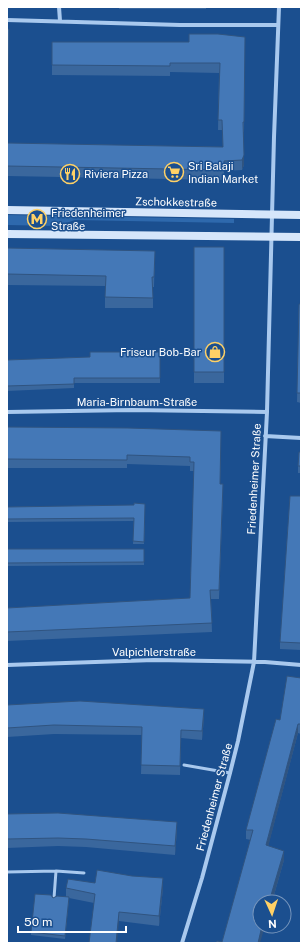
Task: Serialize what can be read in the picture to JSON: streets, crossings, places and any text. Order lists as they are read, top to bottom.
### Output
{
  "streets": {
    "main road": ["Zschokkestraße"],
    "street": ["Maria-Birnbaum-Straße", "Friedenheimer Straße", "Valpichlerstraße"]
  },
  "crossings": [
    ["Zschokkestraße", "Friedenheimer Straße"],
    ["Maria-Birnbaum-Straße", "Friedenheimer Straße"],
    ["Friedenheimer Straße", "Valpichlerstraße"]
  ],
  "places": {
    "supermarket": ["Sri Balaji Indian Market"],
    "restaurant": ["Riviera Pizza"],
    "metro station": ["Friedenheimer Straße"],
    "shop": ["Friseur Bob-Bar"]
  },
  "scale_bar": "50 m",
  "north": "bottom"
}
